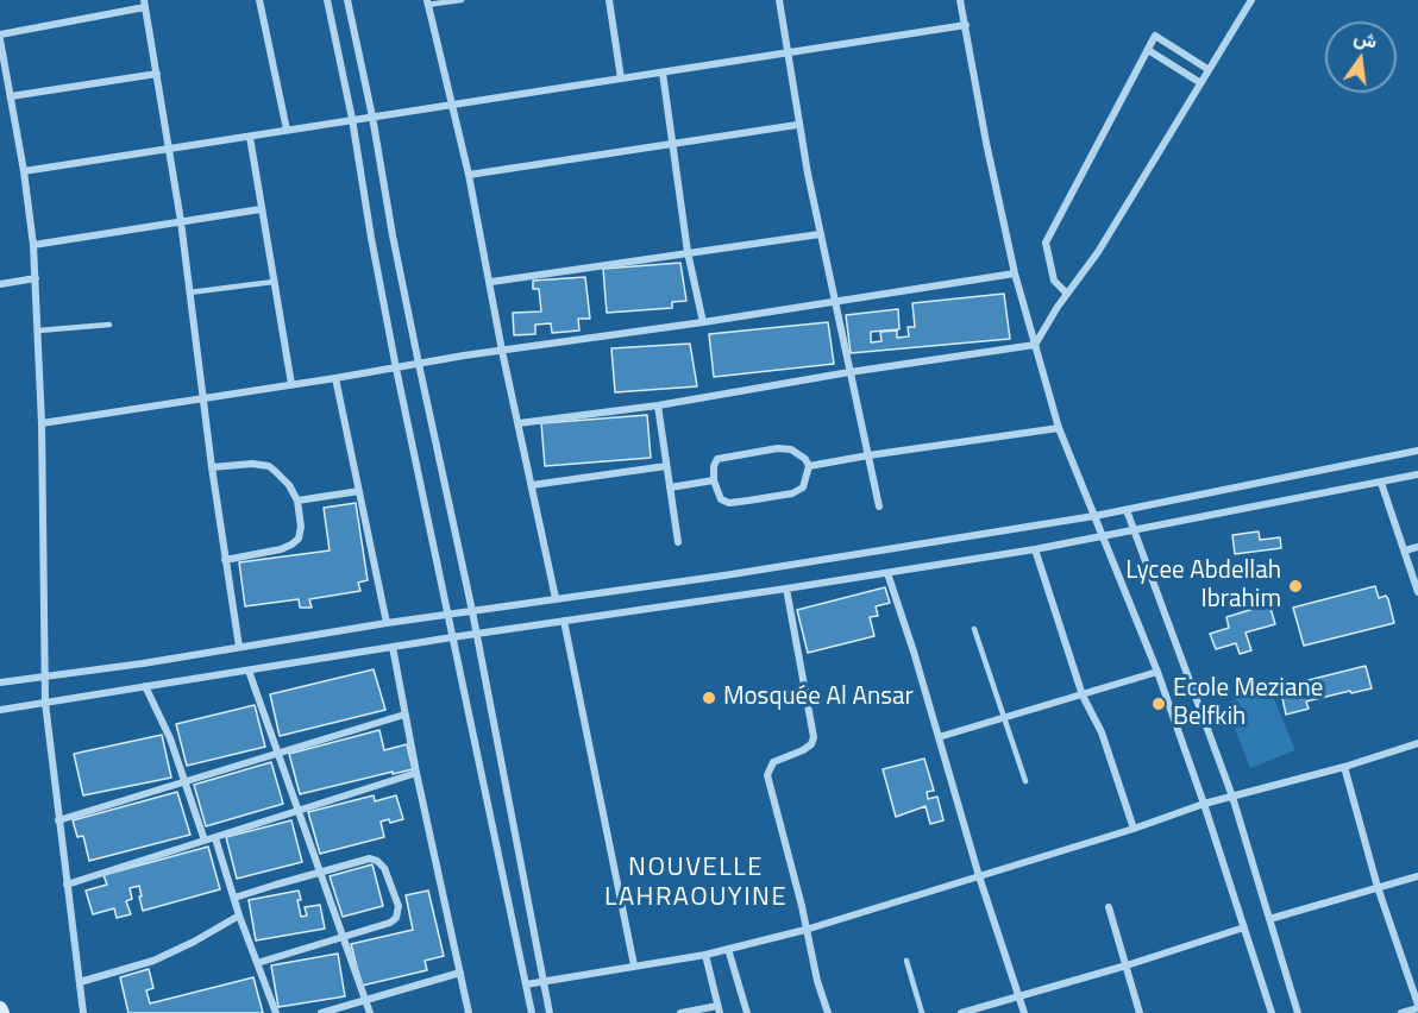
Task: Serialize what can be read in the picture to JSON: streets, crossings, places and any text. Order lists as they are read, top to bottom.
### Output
{
  "districts": ["NOUVELLE LAHRAOUYINE"],
  "places": ["Lycee Abdellah Ibrahim", "Mosquée Al Ansar", "Ecole Meziane Belfkih"],
  "north": "top"
}
